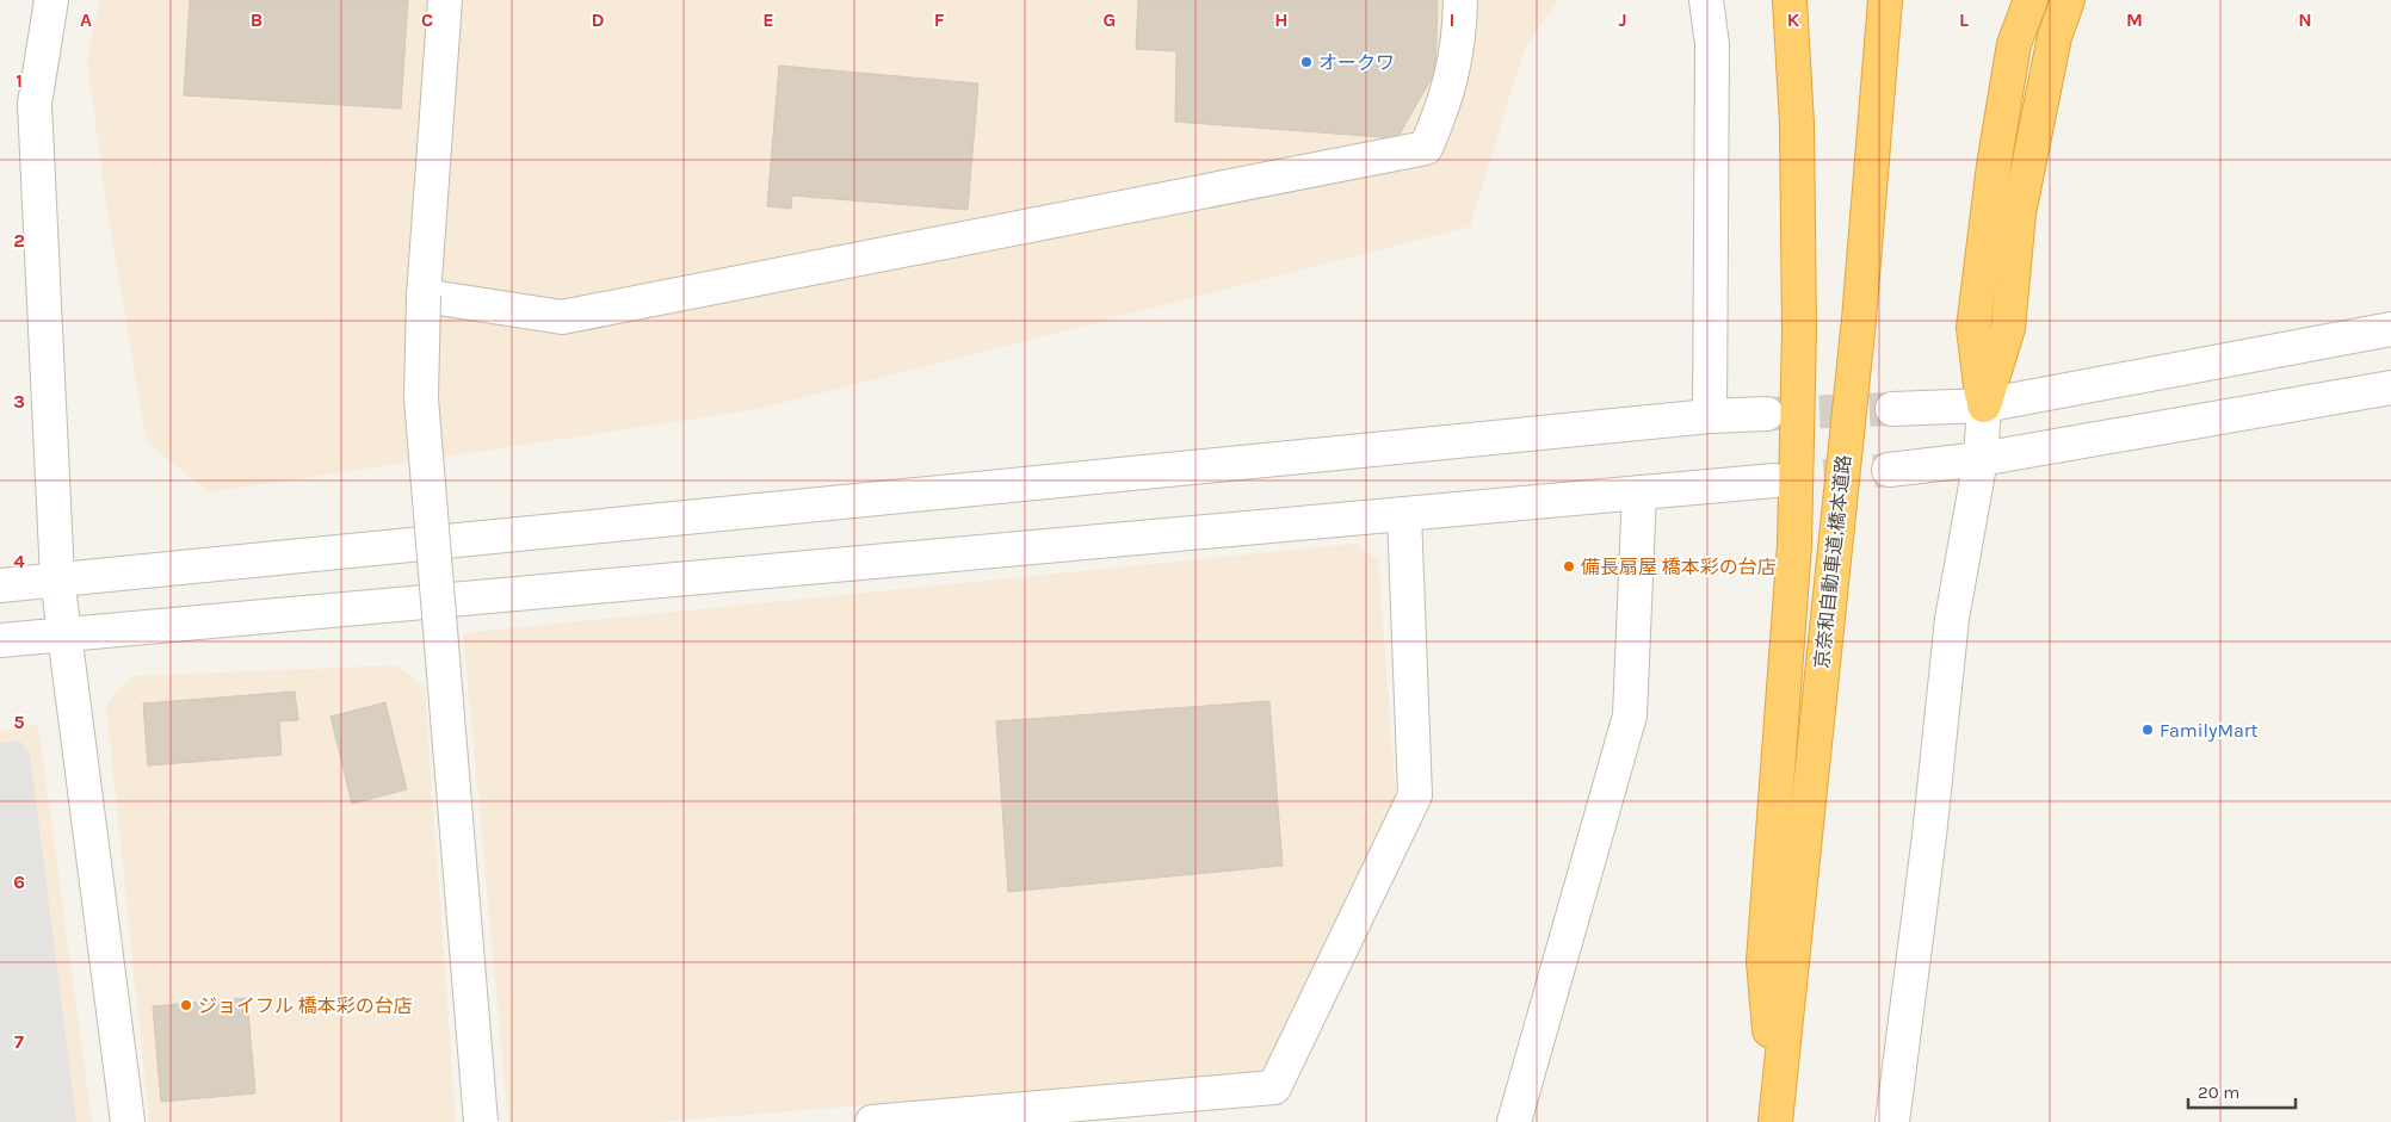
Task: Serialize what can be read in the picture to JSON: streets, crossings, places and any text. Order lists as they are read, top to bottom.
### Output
{
  "streets": {
    "highway": ["京奈和自動車道;橋本道路"]
  },
  "places": [
    "オークワ",
    "備長扇屋 橋本彩の台店",
    "FamilyMart",
    "ジョイフル 橋本彩の台店"
  ],
  "scale_bar": "20 m",
  "grid": {
    "columns": [
      "A",
      "B",
      "C",
      "D",
      "E",
      "F",
      "G",
      "H",
      "I",
      "J",
      "K",
      "L",
      "M",
      "N"
    ],
    "rows": [
      "1",
      "2",
      "3",
      "4",
      "5",
      "6",
      "7"
    ]
  }
}
